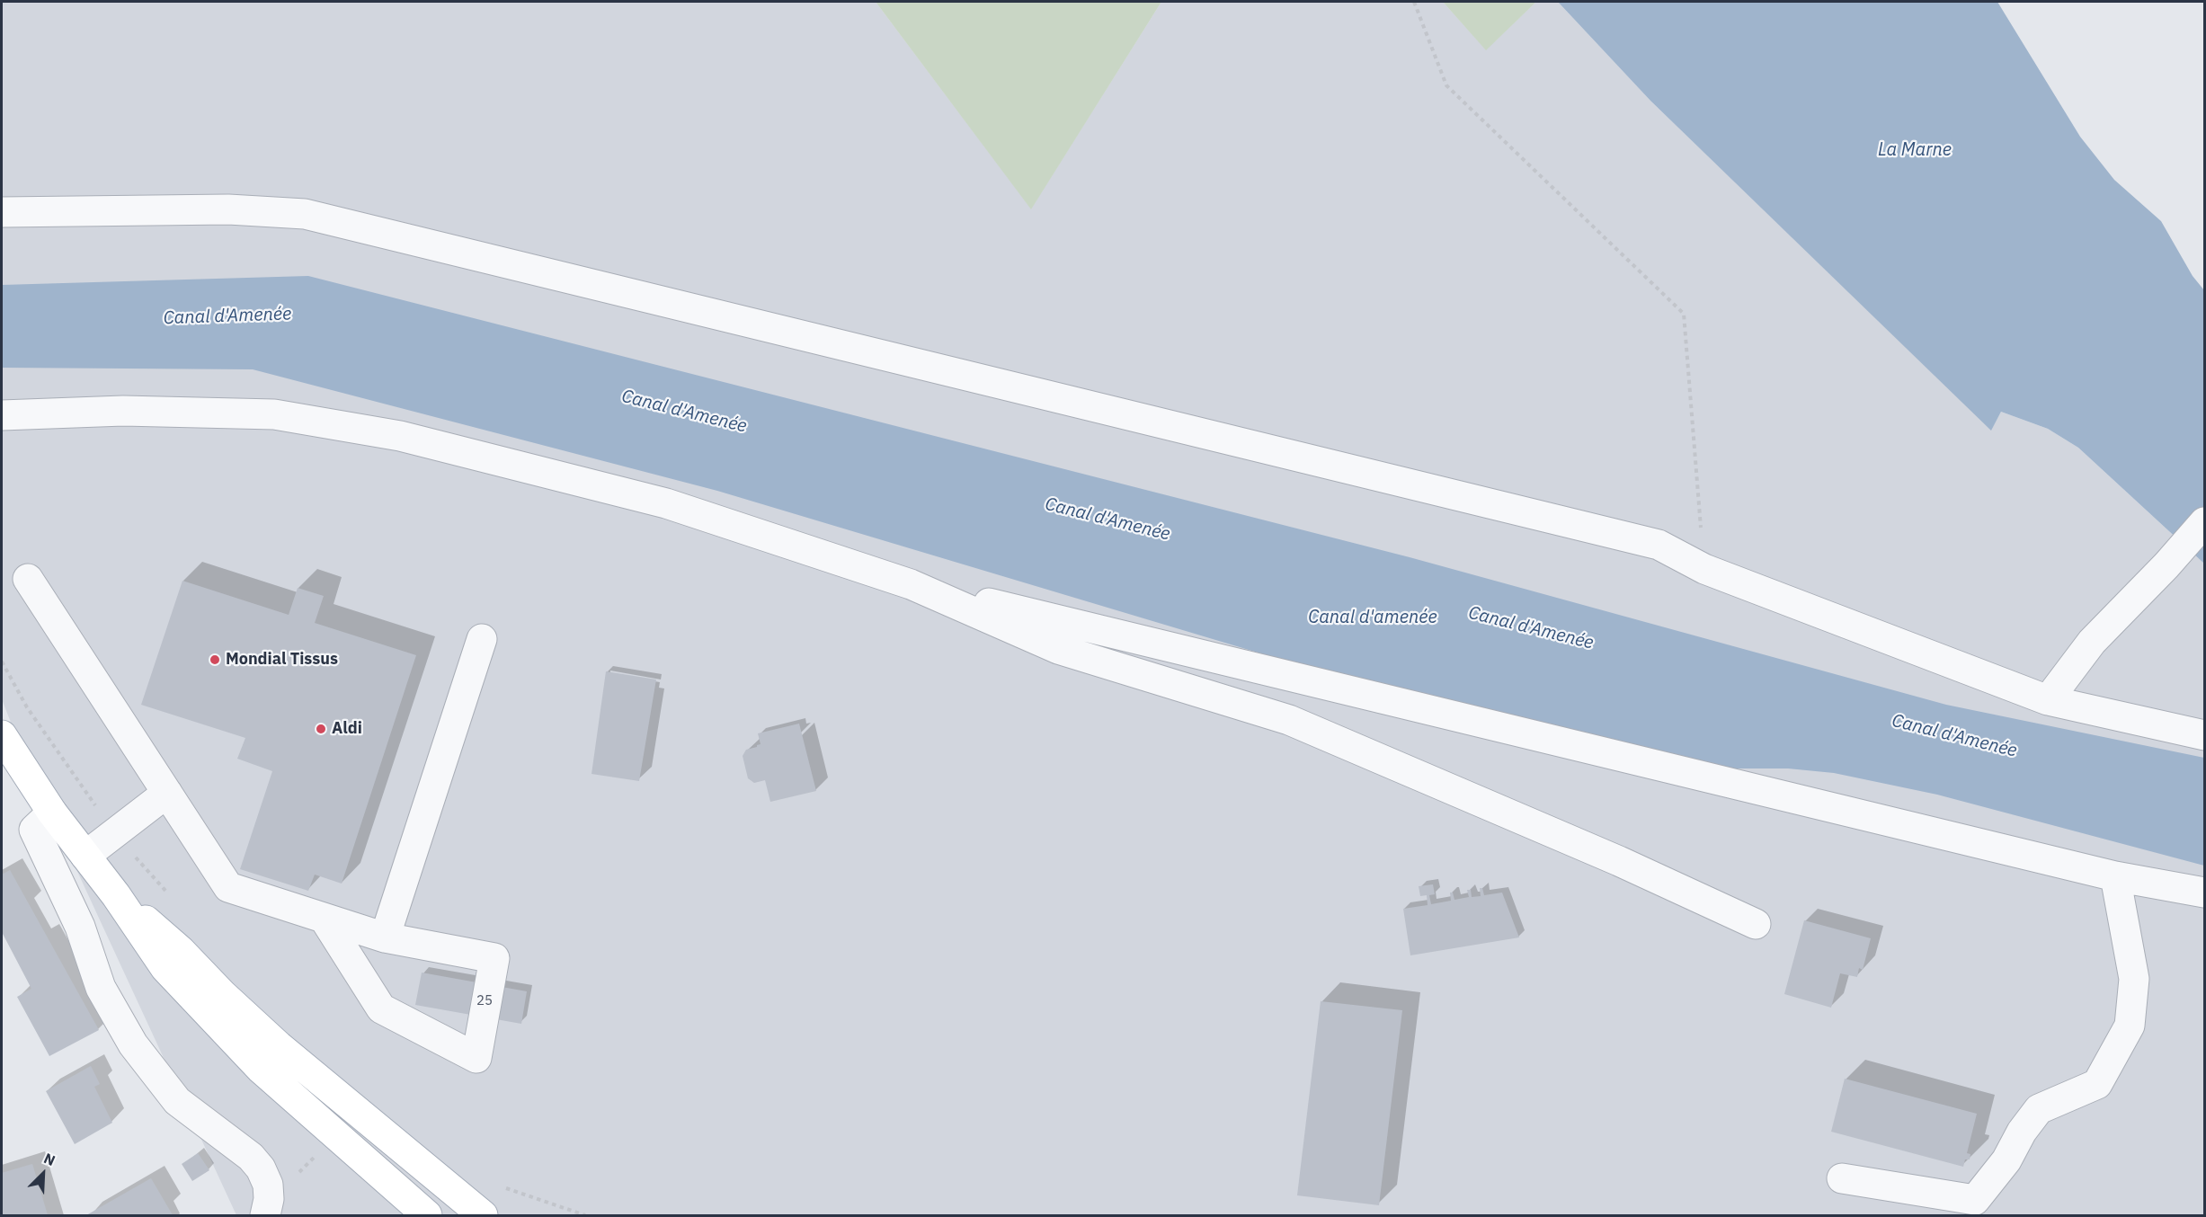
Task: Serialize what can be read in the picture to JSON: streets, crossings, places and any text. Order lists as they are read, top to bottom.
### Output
{
  "water": ["La Marne", "Canal d'Amenée", "Canal d'amenée"],
  "places": ["Mondial Tissus", "Aldi"],
  "house_numbers": ["25"],
  "north": "top right"
}
